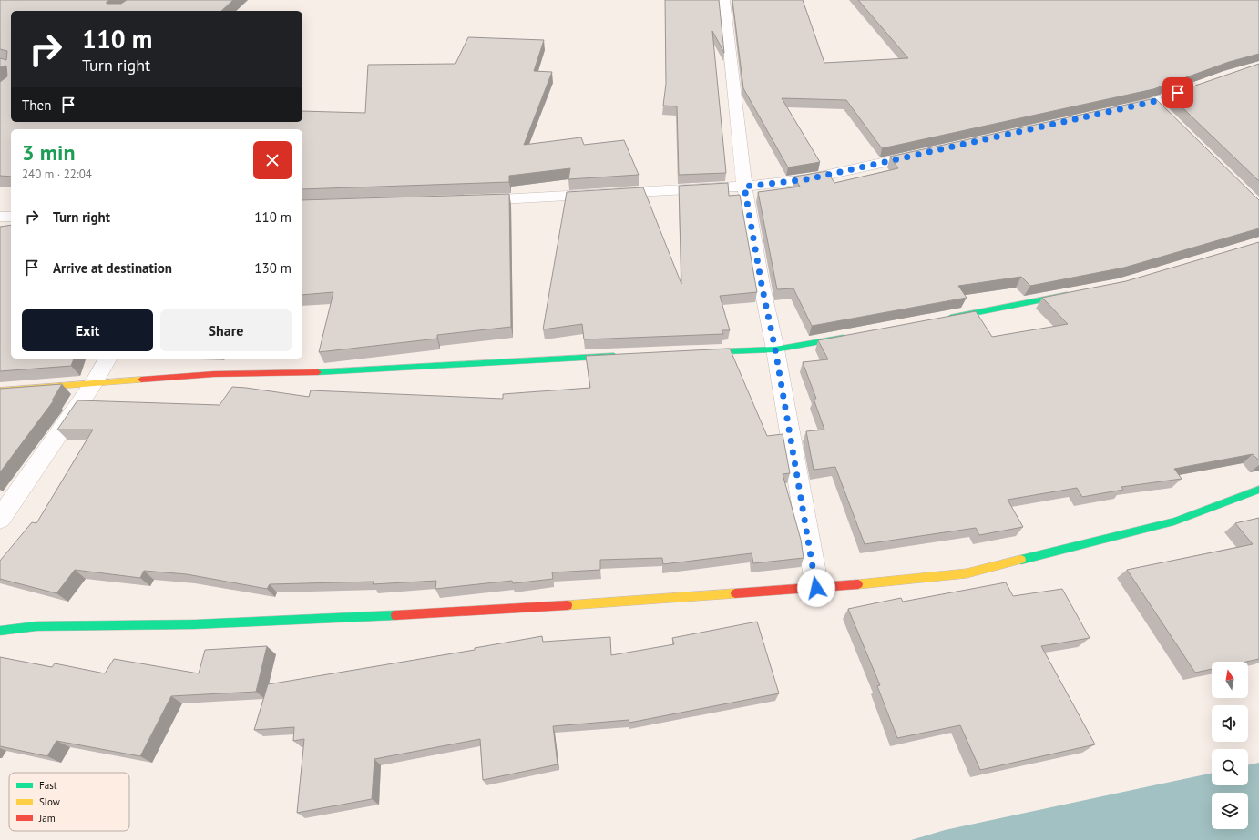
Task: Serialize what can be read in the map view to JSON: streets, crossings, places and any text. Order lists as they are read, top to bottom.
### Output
{
  "legend": ["Fast", "Slow", "Jam"],
  "north": "top",
  "page": {
    "turn": ["110 m", "Turn right"],
    "then": "Then",
    "heading": ["3 min", "240 m · 22:04"],
    "list": [
      {
        "name": "Turn right",
        "value": "110 m"
      },
      {
        "name": "Arrive at destination",
        "value": "130 m"
      }
    ],
    "buttons": ["Exit", "Share"]
  }
}
